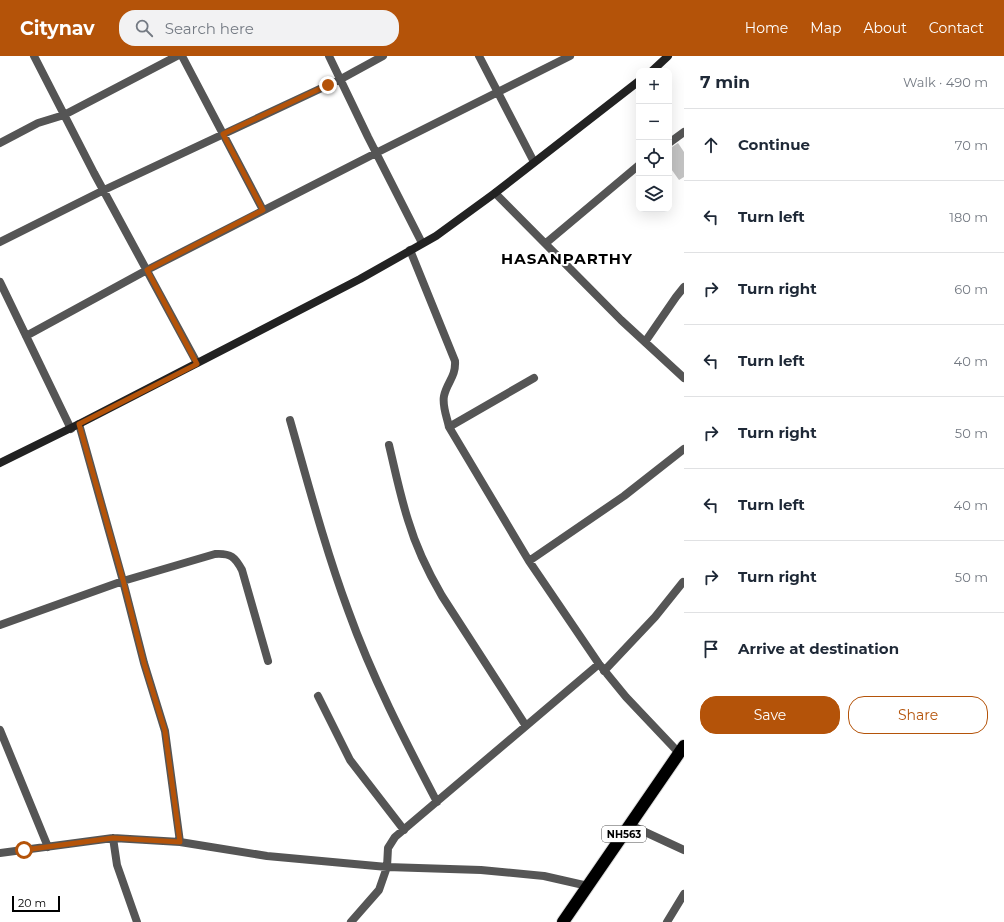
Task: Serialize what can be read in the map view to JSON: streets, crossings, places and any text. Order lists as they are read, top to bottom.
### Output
{
  "streets": {
    "highway": ["NH563"]
  },
  "districts": ["HASANPARTHY"],
  "scale_bar": "20 m",
  "page": {
    "header": "Citynav",
    "search": "Search here",
    "nav": [
      "Home",
      "Map",
      "About",
      "Contact"
    ],
    "heading": ["7 min", "Walk · 490 m"],
    "map_buttons": ["+", "−"],
    "list": [
      ["Continue", "70 m"],
      ["Turn left", "180 m"],
      ["Turn right", "60 m"],
      ["Turn left", "40 m"],
      ["Turn right", "50 m"],
      ["Turn left", "40 m"],
      ["Turn right", "50 m"],
      "Arrive at destination"
    ],
    "buttons": ["Save", "Share"],
    "scale": "20 m"
  }
}
